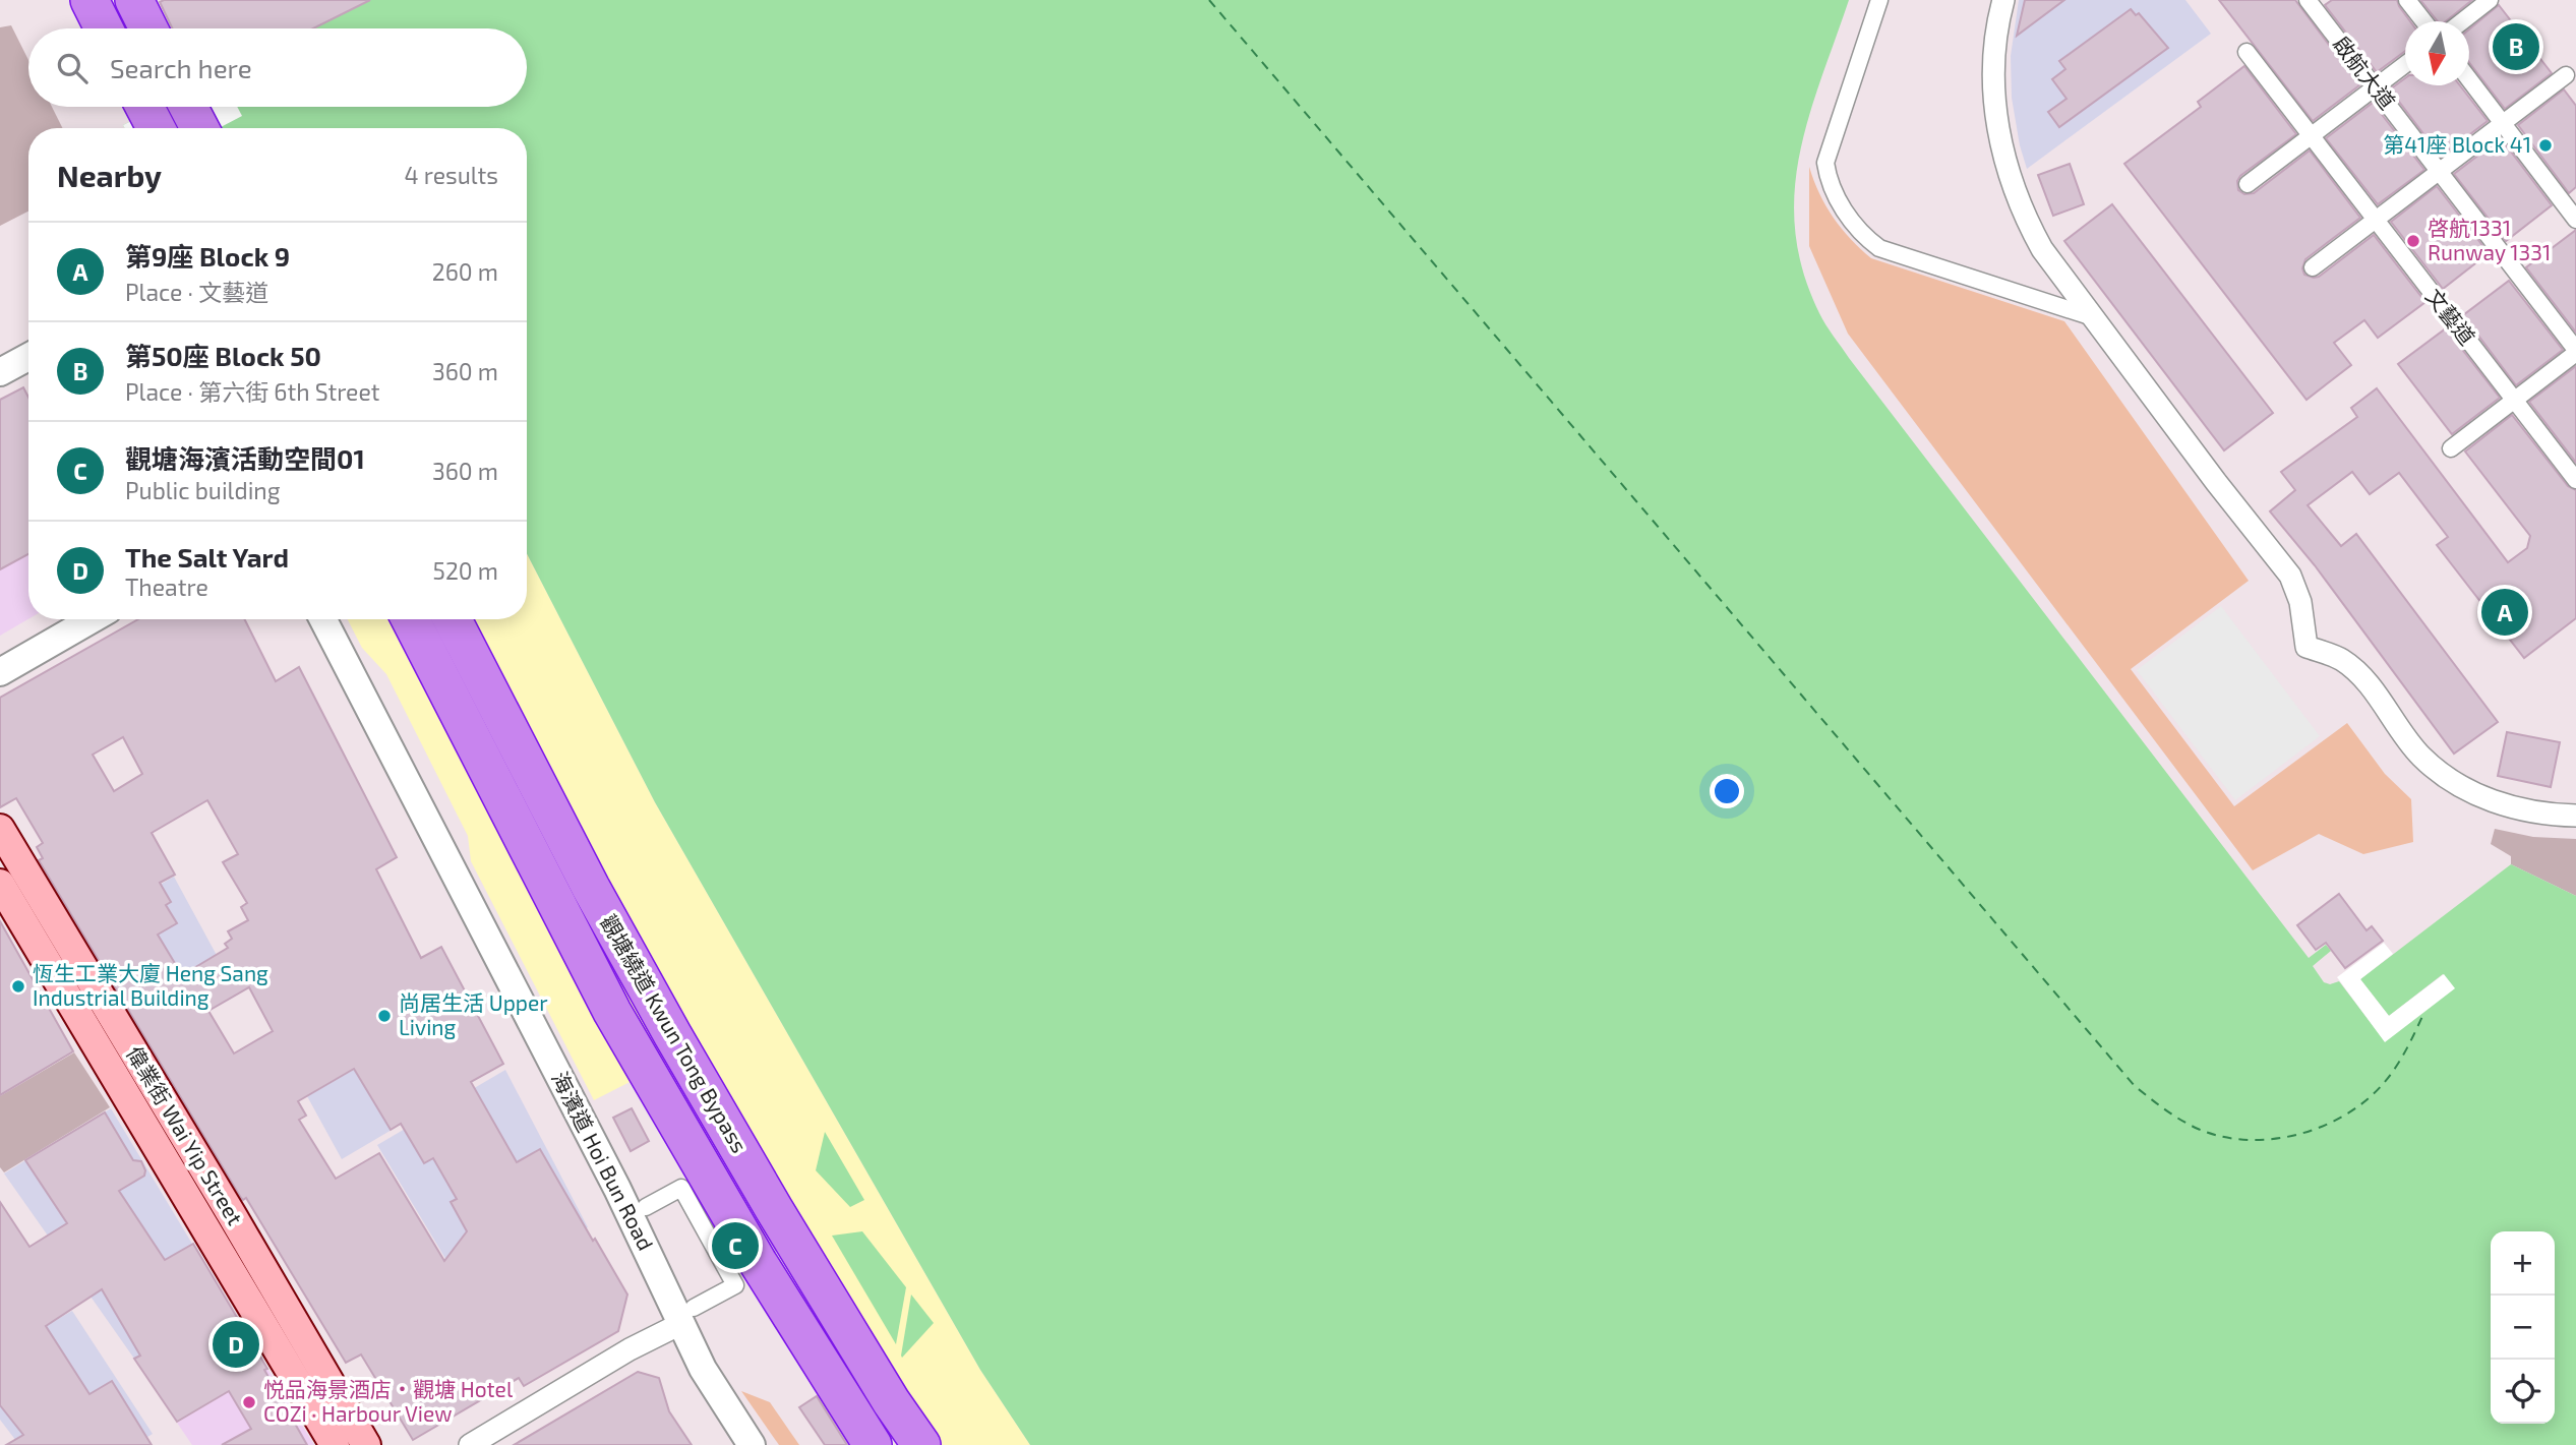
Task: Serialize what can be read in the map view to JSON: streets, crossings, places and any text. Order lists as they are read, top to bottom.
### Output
{
  "streets": {
    "highway": ["觀塘繞道 Kwun Tong Bypass"],
    "main road": ["偉業街 Wai Yip Street"],
    "street": ["啟航大道", "文藝道", "海濱道 Hoi Bun Road"]
  },
  "places": [
    "第41座 Block 41",
    "啓航1331 Runway 1331",
    "恆生工業大廈 Heng Sang Industrial Building",
    "尚居生活 Upper Living",
    "悦品海景酒店‧觀塘 Hotel COZi ∙ Harbour View"
  ],
  "north": "bottom",
  "page": {
    "pins": [
      "B",
      "A",
      "C",
      "D"
    ],
    "search": "Search here",
    "heading": ["Nearby", "4 results"],
    "list": [
      {
        "mark": "A",
        "name": "第9座 Block 9",
        "note": "Place · 文藝道",
        "value": "260 m"
      },
      {
        "mark": "B",
        "name": "第50座 Block 50",
        "note": "Place · 第六街 6th Street",
        "value": "360 m"
      },
      {
        "mark": "C",
        "name": "觀塘海濱活動空間01",
        "note": "Public building",
        "value": "360 m"
      },
      {
        "mark": "D",
        "name": "The Salt Yard",
        "note": "Theatre",
        "value": "520 m"
      }
    ],
    "map_buttons": ["+", "−"]
  }
}
